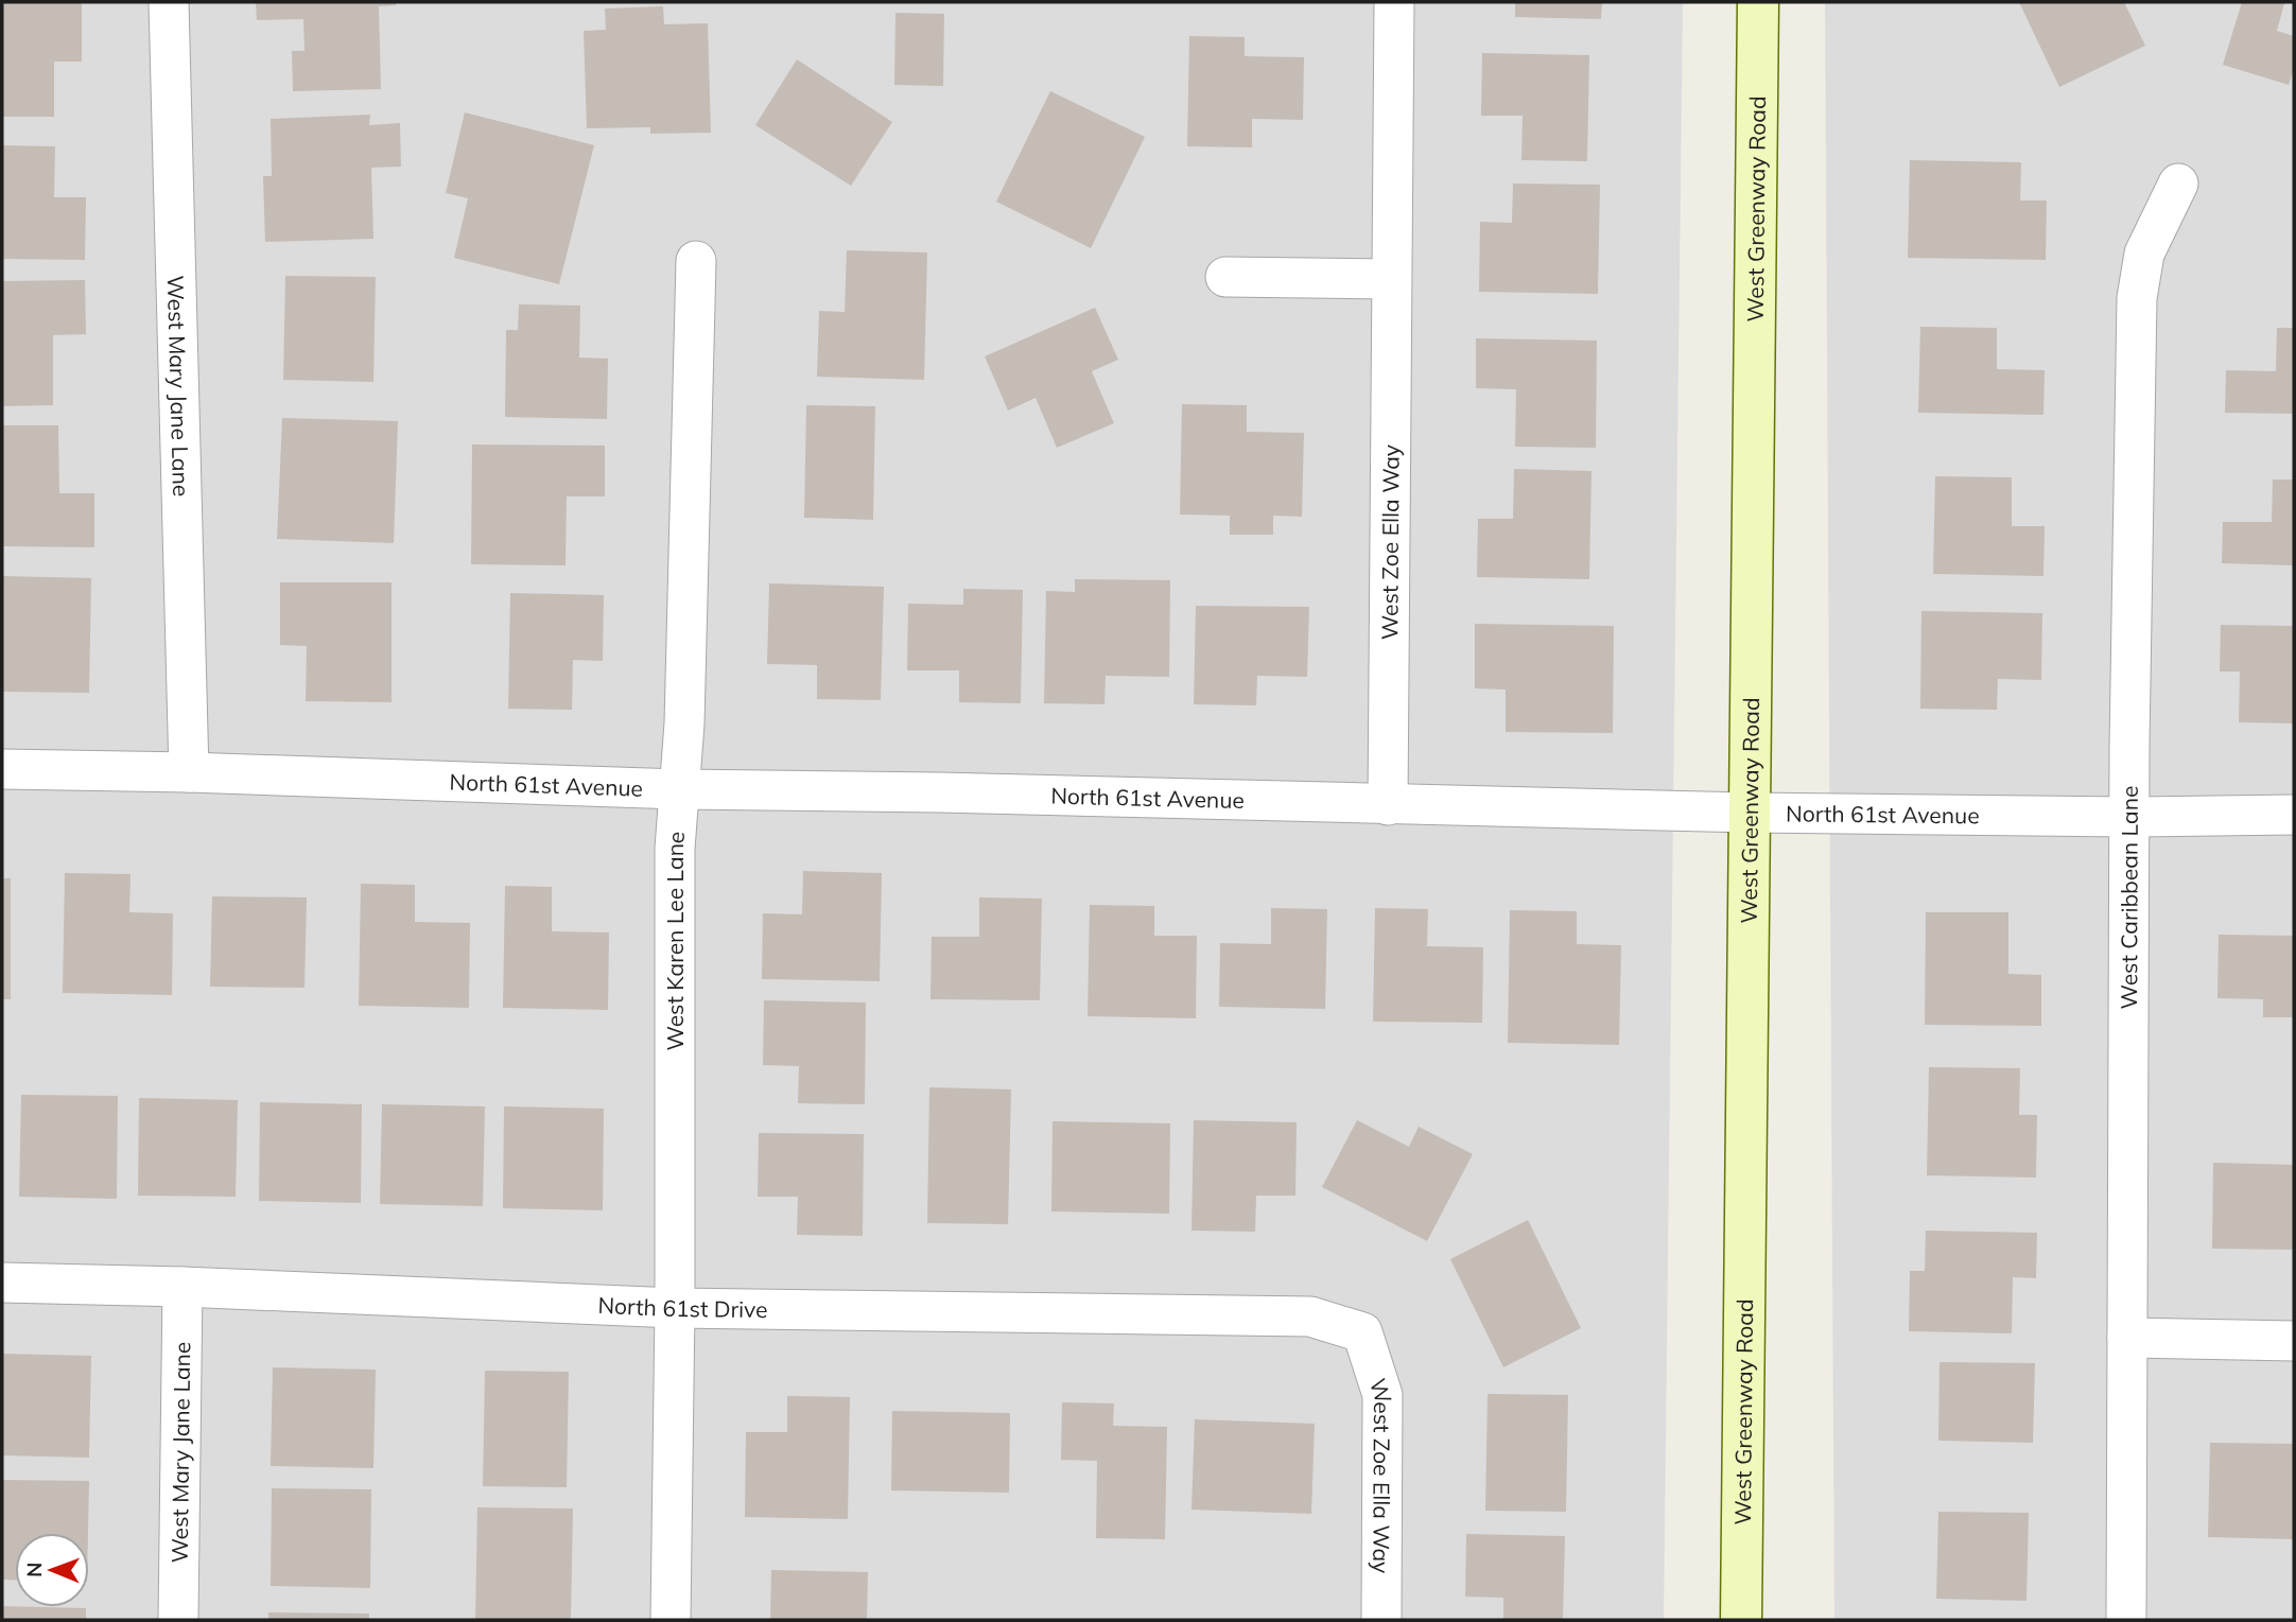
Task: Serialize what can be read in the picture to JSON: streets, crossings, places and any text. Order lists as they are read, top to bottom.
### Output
{
  "streets": {
    "main road": ["West Greenway Road"],
    "street": [
      "West Mary Jane Lane",
      "West Zoe Ella Way",
      "North 61st Avenue",
      "West Caribbean Lane",
      "West Karen Lee Lane",
      "North 61st Drive"
    ]
  },
  "crossings": [
    ["West Greenway Road", "North 61st Avenue"],
    ["West Mary Jane Lane", "North 61st Avenue"],
    ["West Mary Jane Lane", "North 61st Drive"],
    ["West Zoe Ella Way", "North 61st Avenue"],
    ["West Zoe Ella Way", "North 61st Drive"],
    ["North 61st Avenue", "West Caribbean Lane"],
    ["North 61st Avenue", "West Karen Lee Lane"],
    ["West Karen Lee Lane", "North 61st Drive"]
  ],
  "north": "left"
}
